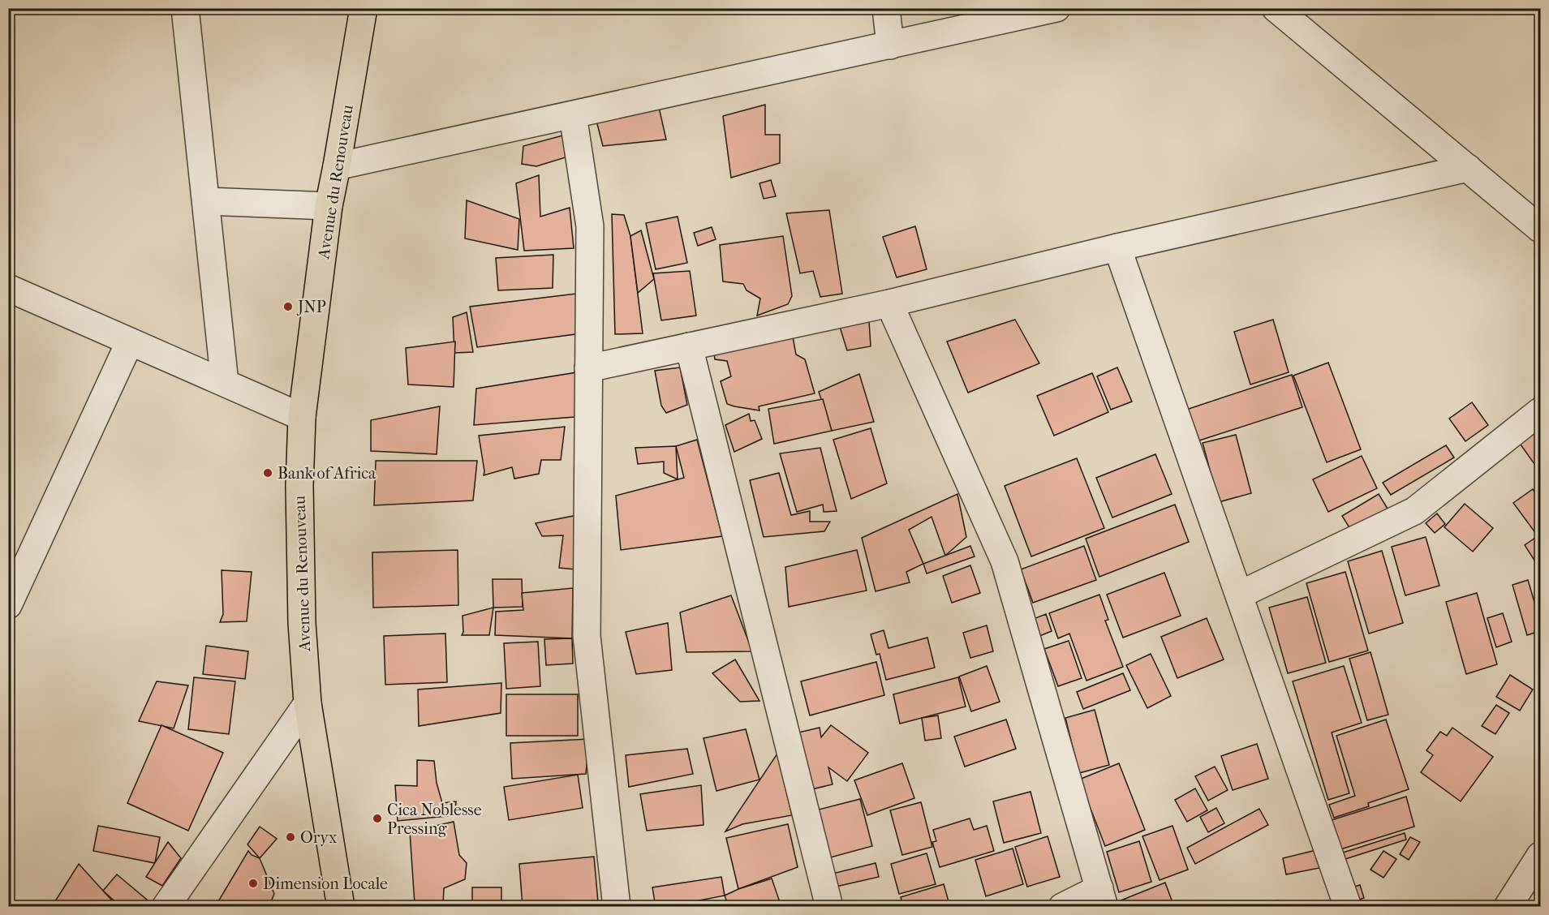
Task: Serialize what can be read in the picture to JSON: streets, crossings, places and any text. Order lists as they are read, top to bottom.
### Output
{
  "streets": {
    "main road": ["Avenue du Renouveau"]
  },
  "places": [
    "JNP",
    "Bank of Africa",
    "Cica Noblesse Pressing",
    "Oryx",
    "Dimension Locale"
  ]
}
